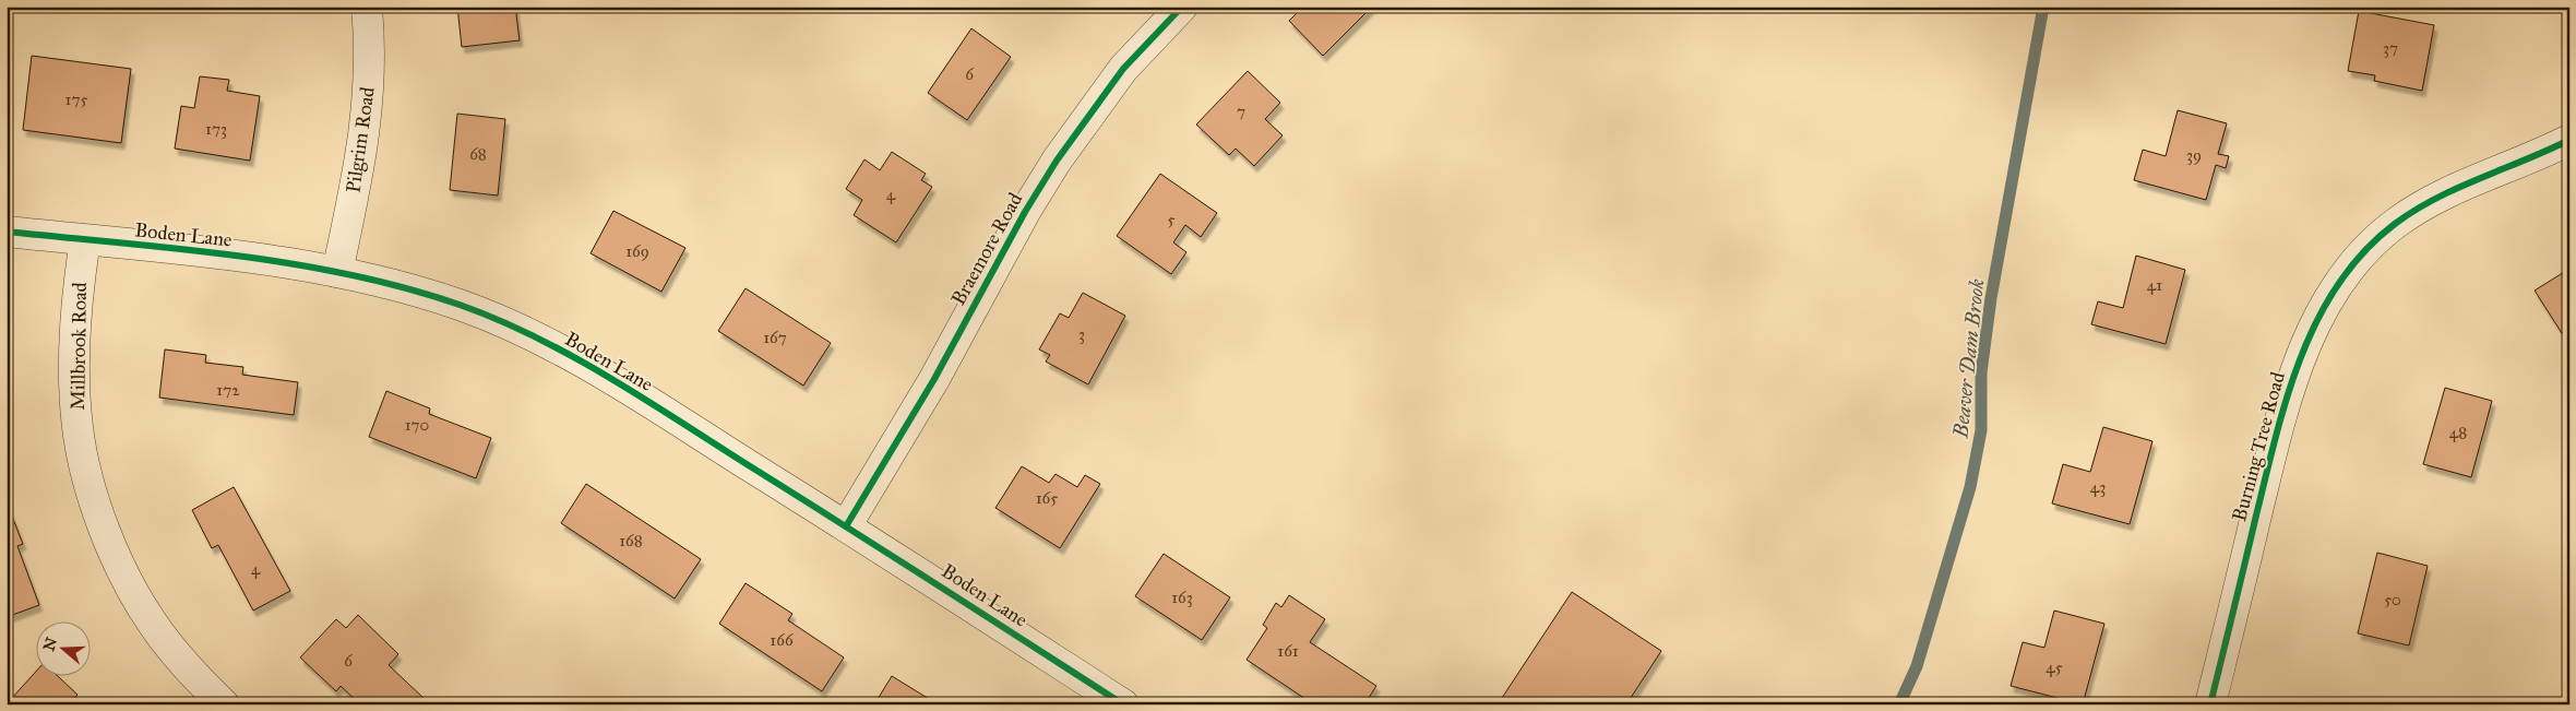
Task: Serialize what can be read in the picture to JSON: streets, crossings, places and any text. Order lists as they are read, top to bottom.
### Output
{
  "streets": {
    "street": [
      "Pilgrim Road",
      "Boden Lane",
      "Braemore Road",
      "Millbrook Road",
      "Burning Tree Road"
    ]
  },
  "crossings": [
    ["Pilgrim Road", "Boden Lane"],
    ["Boden Lane", "Braemore Road"],
    ["Boden Lane", "Millbrook Road"]
  ],
  "water": ["Beaver Dam Brook"],
  "house_numbers": [
    "37",
    "6",
    "175",
    "7",
    "173",
    "68",
    "39",
    "4",
    "5",
    "169",
    "41",
    "3",
    "167",
    "172",
    "170",
    "48",
    "43",
    "165",
    "168",
    "4",
    "163",
    "50",
    "166",
    "161",
    "6",
    "45"
  ],
  "north": "left"
}
